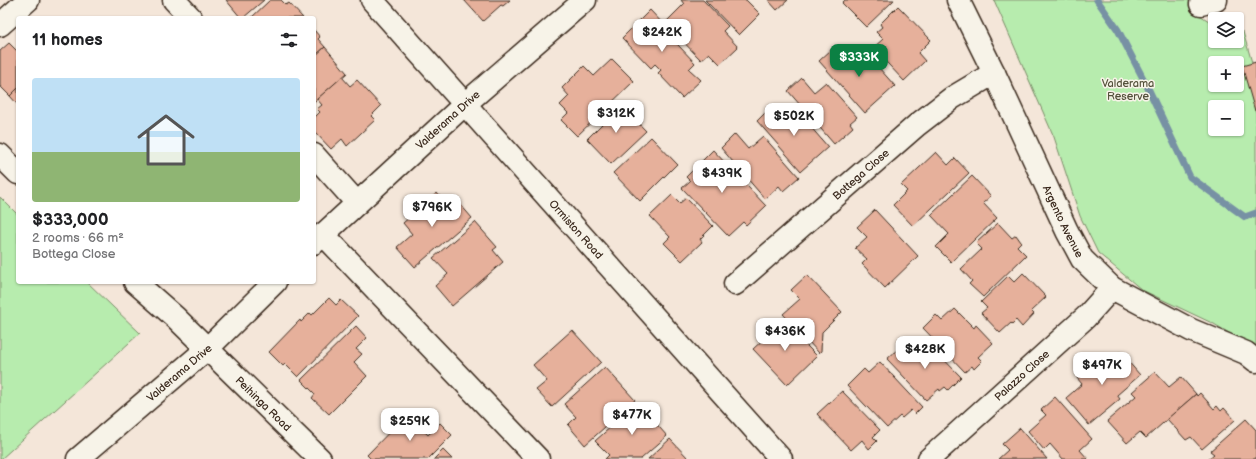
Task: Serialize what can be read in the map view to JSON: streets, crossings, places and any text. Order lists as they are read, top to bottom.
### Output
{
  "streets": {
    "street": [
      "Valderama Drive",
      "Bottega Close",
      "Argento Avenue",
      "Ormiston Road",
      "Palazzo Close",
      "Peihinga Road"
    ]
  },
  "crossings": [
    ["Valderama Drive", "Ormiston Road"],
    ["Valderama Drive", "Peihinga Road"],
    ["Bottega Close", "Argento Avenue"],
    ["Argento Avenue", "Palazzo Close"]
  ],
  "parks": ["Valderama Reserve"],
  "page": {
    "map_buttons": ["+", "−"],
    "heading": "11 homes",
    "price": [
      "$242K",
      "$333K",
      "$312K",
      "$502K",
      "$439K",
      "$796K",
      "$436K",
      "$428K",
      "$497K",
      "$477K",
      "$259K"
    ],
    "list": [
      {
        "name": "$333,000",
        "note": "2 rooms · 66 m² · Bottega Close"
      }
    ]
  }
}
